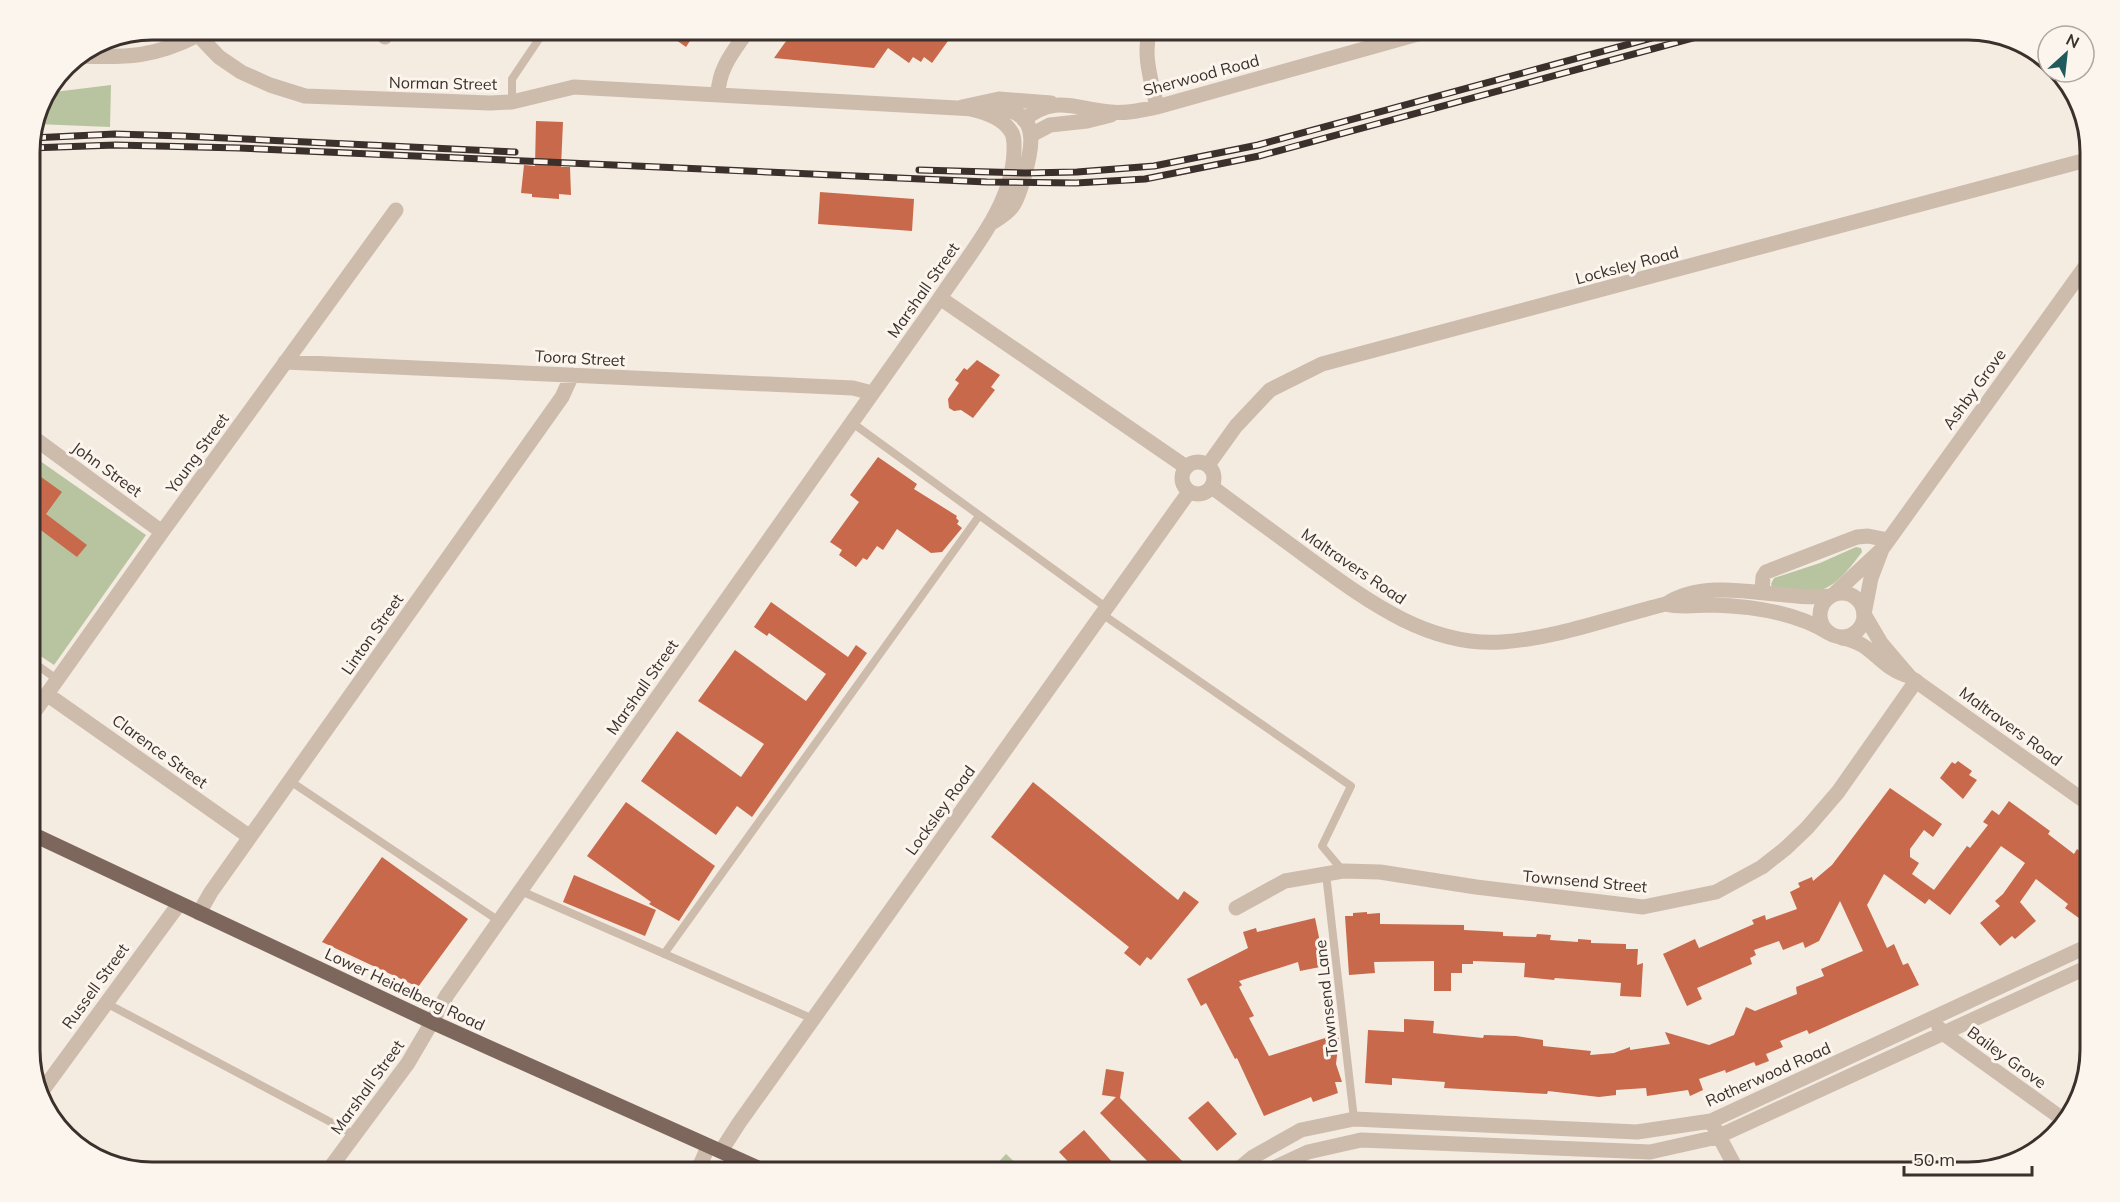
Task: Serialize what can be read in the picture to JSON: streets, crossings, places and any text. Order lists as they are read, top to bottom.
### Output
{
  "streets": {
    "main road": ["Lower Heidelberg Road"],
    "street": [
      "Sherwood Road",
      "Norman Street",
      "Locksley Road",
      "Marshall Street",
      "Toora Street",
      "Ashby Grove",
      "Young Street",
      "John Street",
      "Maltravers Road",
      "Linton Street",
      "Clarence Street",
      "Townsend Street",
      "Russell Street",
      "Bailey Grove",
      "Rotherwood Road"
    ],
    "lane": ["Townsend Lane"]
  },
  "crossings": [
    ["Sherwood Road", "Norman Street"],
    ["Sherwood Road", "Marshall Street"],
    ["Norman Street", "Marshall Street"],
    ["Locksley Road", "Maltravers Road"],
    ["Locksley Road", "Lower Heidelberg Road"],
    ["Marshall Street", "Toora Street"],
    ["Marshall Street", "Lower Heidelberg Road"],
    ["Toora Street", "Young Street"],
    ["Toora Street", "Linton Street"],
    ["Ashby Grove", "Maltravers Road"],
    ["Young Street", "John Street"],
    ["Young Street", "Clarence Street"],
    ["Maltravers Road", "Townsend Street"],
    ["Linton Street", "Clarence Street"],
    ["Linton Street", "Lower Heidelberg Road"],
    ["Townsend Street", "Townsend Lane"],
    ["Russell Street", "Lower Heidelberg Road"],
    ["Townsend Lane", "Rotherwood Road"],
    ["Bailey Grove", "Rotherwood Road"]
  ],
  "scale_bar": "50 m",
  "north": "top right"
}
